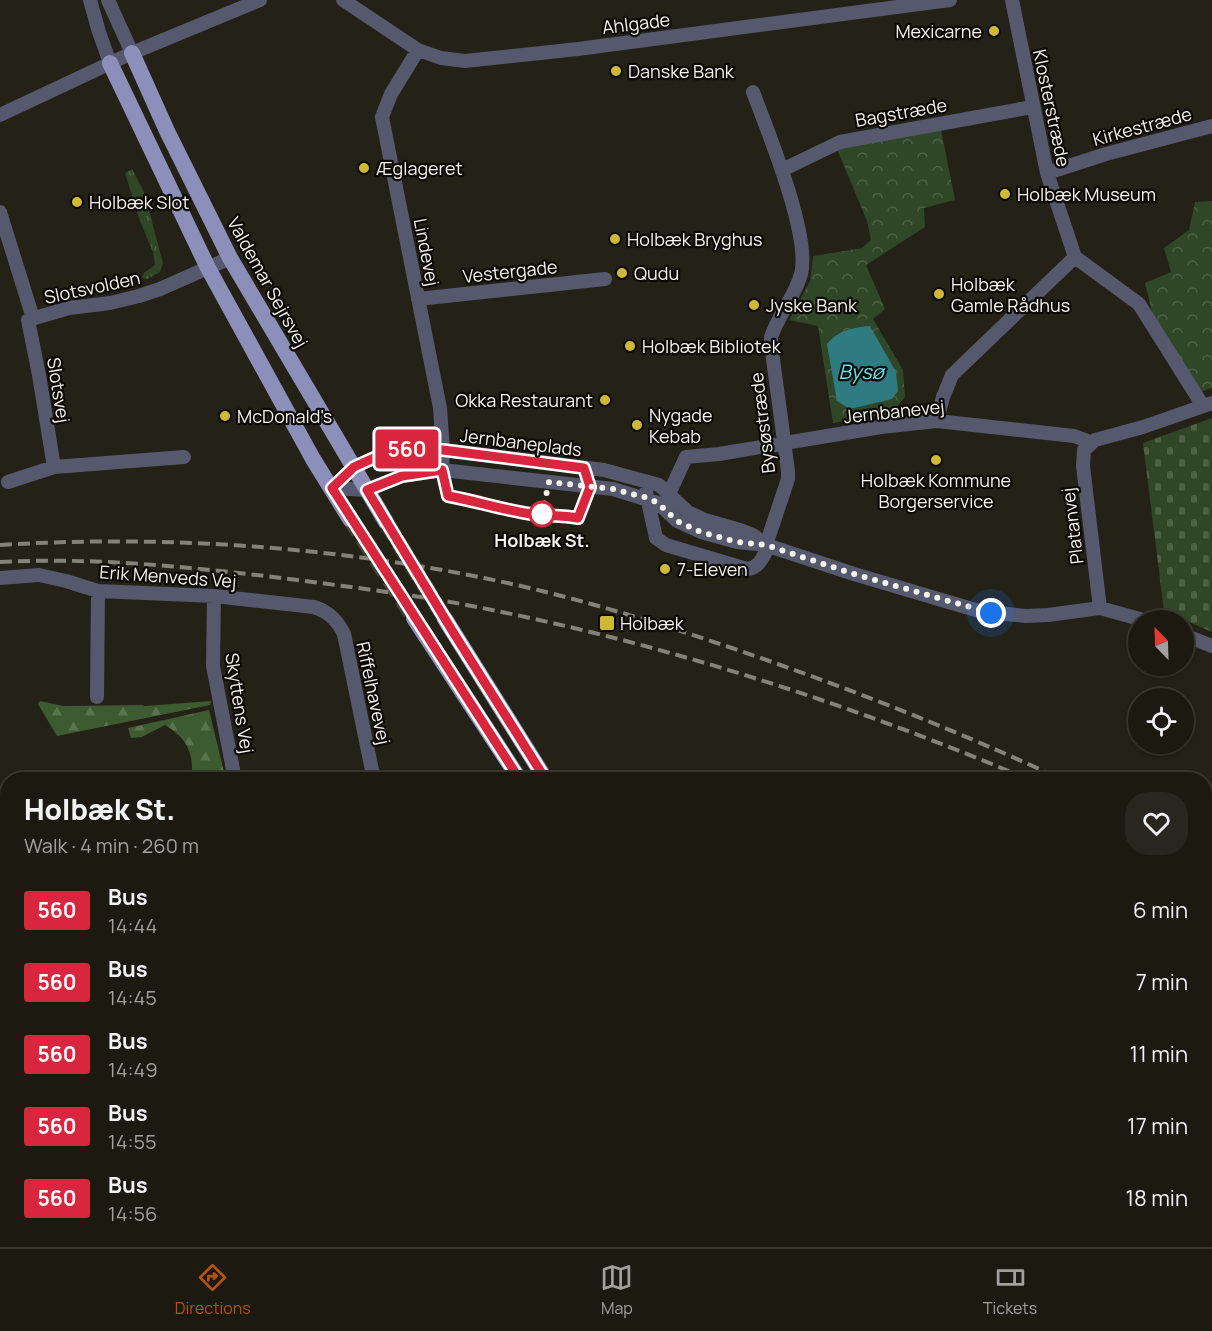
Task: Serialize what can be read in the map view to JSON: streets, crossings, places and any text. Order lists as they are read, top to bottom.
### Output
{
  "streets": {
    "main road": ["Valdemar Sejrsvej"],
    "street": [
      "Ahlgade",
      "Klosterstræde",
      "Bagstræde",
      "Kirkestræde",
      "Lindevej",
      "Vestergade",
      "Slotsvolden",
      "Slotsvej",
      "Jernbanevej",
      "Bysøstræde",
      "Jernbaneplads",
      "Platanvej",
      "Erik Menveds Vej",
      "Riffelhavevej",
      "Skyttens Vej"
    ]
  },
  "crossings": [
    ["Ahlgade", "Lindevej"],
    ["Klosterstræde", "Bagstræde"],
    ["Klosterstræde", "Kirkestræde"],
    ["Bagstræde", "Bysøstræde"],
    ["Lindevej", "Vestergade"],
    ["Lindevej", "Jernbaneplads"],
    ["Valdemar Sejrsvej", "Slotsvolden"],
    ["Valdemar Sejrsvej", "Jernbaneplads"],
    ["Slotsvolden", "Slotsvej"],
    ["Jernbanevej", "Bysøstræde"],
    ["Jernbanevej", "Jernbaneplads"],
    ["Jernbanevej", "Platanvej"],
    ["Bysøstræde", "Jernbaneplads"],
    ["Jernbaneplads", "Platanvej"],
    ["Erik Menveds Vej", "Riffelhavevej"],
    ["Erik Menveds Vej", "Skyttens Vej"]
  ],
  "water": ["Bysø"],
  "places": {
    "other": [
      "Mexicarne",
      "Danske Bank",
      "Æglageret",
      "Holbæk Museum",
      "Holbæk Slot",
      "Holbæk Bryghus",
      "Qudu",
      "Holbæk Gamle Rådhus",
      "Jyske Bank",
      "Holbæk Bibliotek",
      "Okka Restaurant",
      "McDonald's",
      "Nygade Kebab",
      "Holbæk Kommune Borgerservice",
      "Holbæk St.",
      "7-Eleven"
    ],
    "transit": ["Holbæk"]
  },
  "lines": ["bus line 560"],
  "north": "top left",
  "page": {
    "on_map": "560",
    "heading": ["Holbæk St.", "Walk · 4 min · 260 m"],
    "list": [
      {
        "mark": "560",
        "name": "Bus",
        "note": "14:44",
        "value": "6 min"
      },
      {
        "mark": "560",
        "name": "Bus",
        "note": "14:45",
        "value": "7 min"
      },
      {
        "mark": "560",
        "name": "Bus",
        "note": "14:49",
        "value": "11 min"
      },
      {
        "mark": "560",
        "name": "Bus",
        "note": "14:55",
        "value": "17 min"
      },
      {
        "mark": "560",
        "name": "Bus",
        "note": "14:56",
        "value": "18 min"
      }
    ],
    "tabs": ["Directions", "Map", "Tickets"]
  }
}
